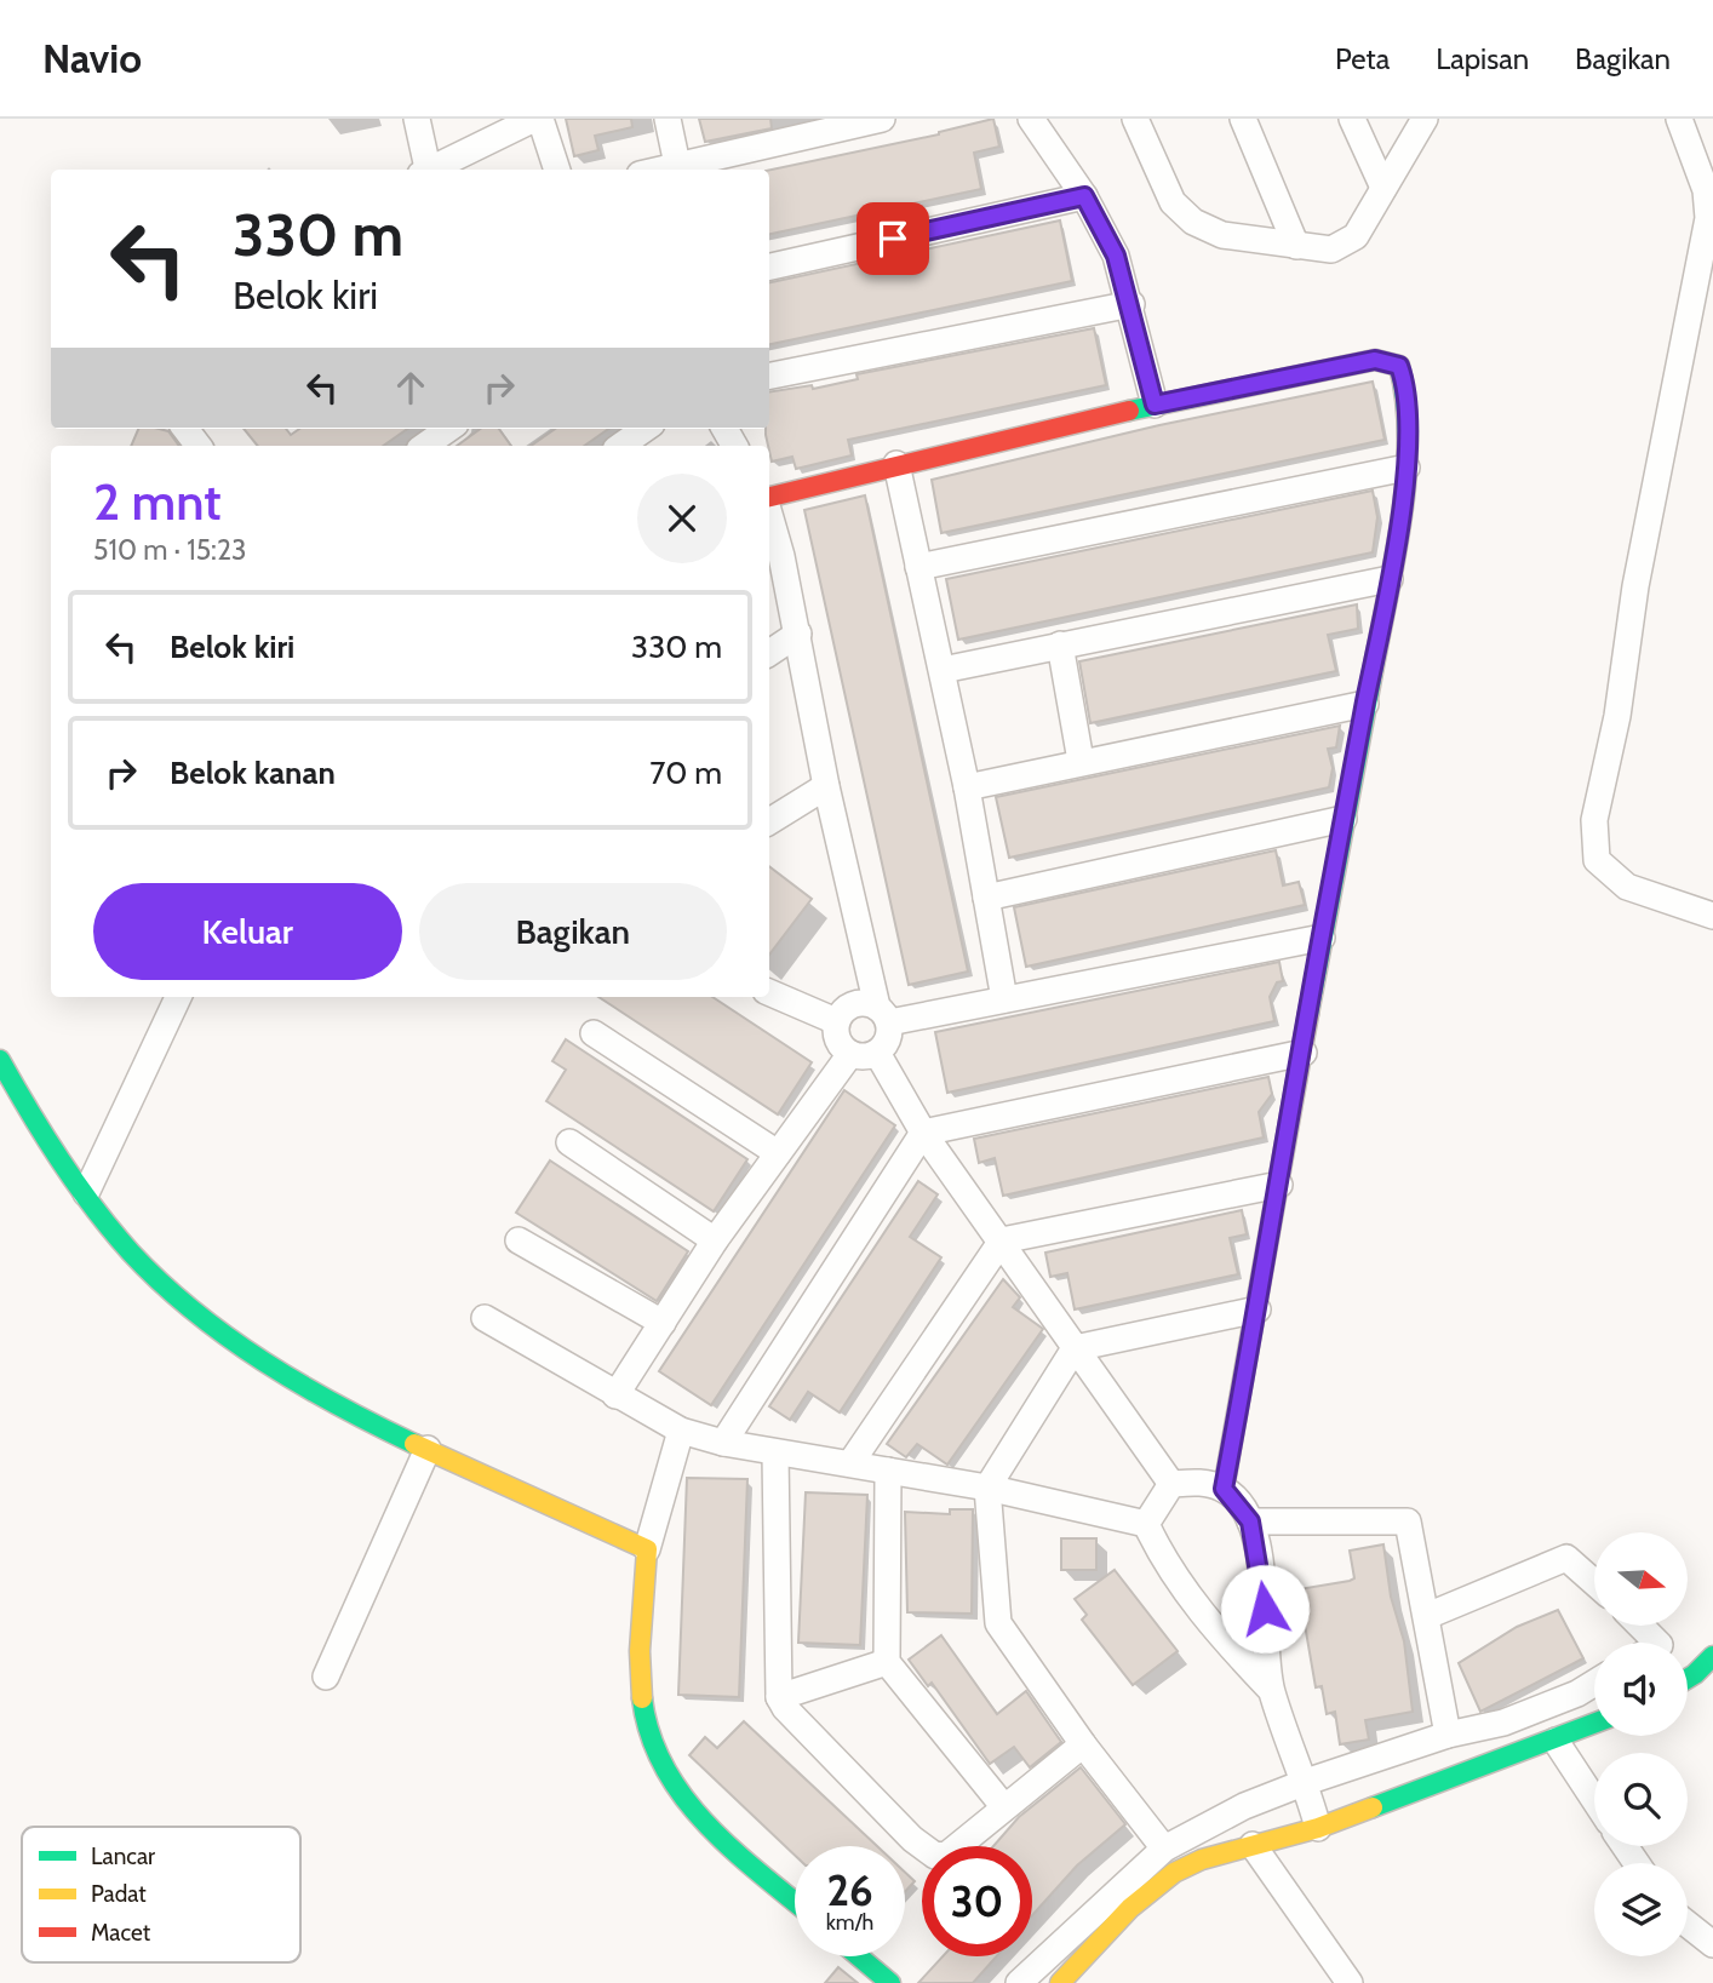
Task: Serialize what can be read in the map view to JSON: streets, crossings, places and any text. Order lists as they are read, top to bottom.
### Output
{
  "legend": ["Lancar", "Padat", "Macet"],
  "north": "right",
  "page": {
    "header": "Navio",
    "nav": ["Peta", "Lapisan", "Bagikan"],
    "turn": ["330 m", "Belok kiri"],
    "heading": ["2 mnt", "510 m · 15:23"],
    "list": [
      {
        "name": "Belok kiri",
        "value": "330 m"
      },
      {
        "name": "Belok kanan",
        "value": "70 m"
      }
    ],
    "buttons": ["Keluar", "Bagikan"],
    "speed": "26 km/h",
    "limit": "30"
  }
}
